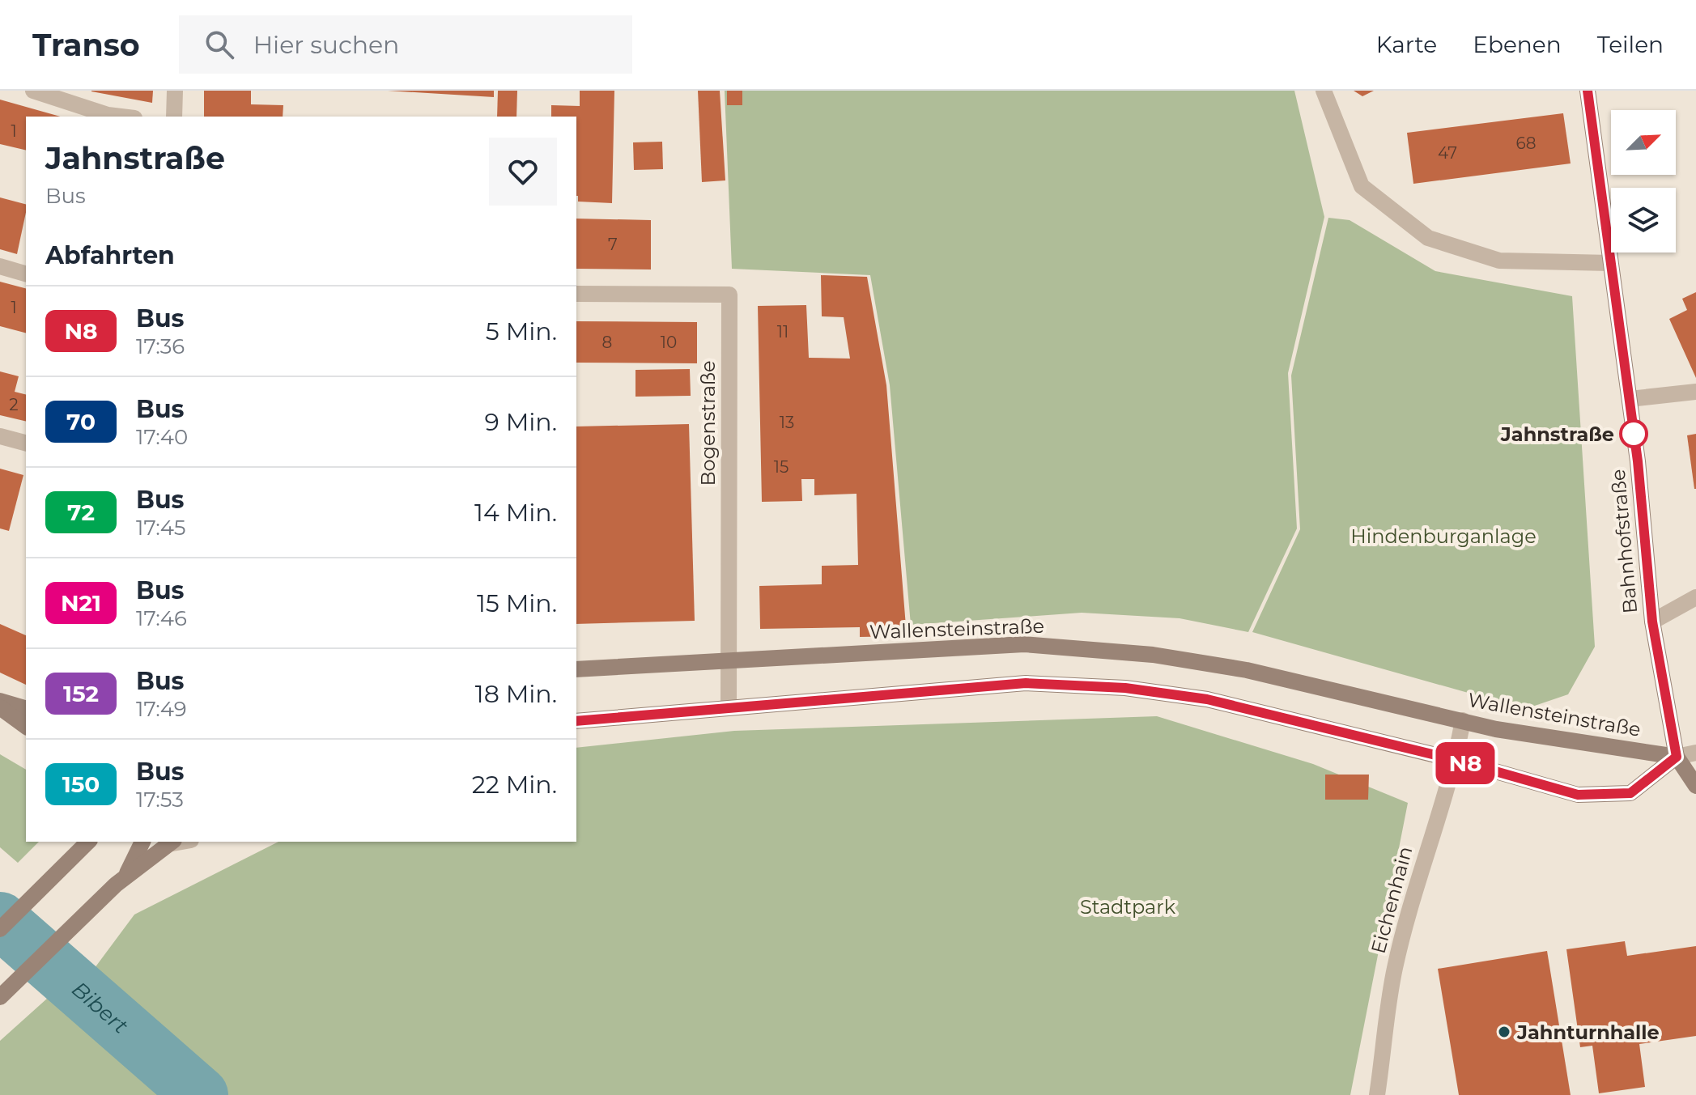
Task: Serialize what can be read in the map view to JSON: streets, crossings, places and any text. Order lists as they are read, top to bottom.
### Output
{
  "streets": {
    "main road": ["Bahnhofstraße", "Wallensteinstraße"],
    "street": ["Bogenstraße", "Eichenhain"]
  },
  "crossings": [
    ["Bogenstraße", "Wallensteinstraße"],
    ["Bahnhofstraße", "Wallensteinstraße"],
    ["Wallensteinstraße", "Eichenhain"]
  ],
  "water": ["Bibert"],
  "parks": ["Hindenburganlage", "Stadtpark"],
  "places": ["Jahnstraße", "Jahnturnhalle"],
  "lines": ["bus line N8"],
  "house_numbers": [
    "1",
    "68",
    "47",
    "7",
    "1",
    "11",
    "8",
    "10",
    "2",
    "13",
    "15"
  ],
  "north": "top right",
  "page": {
    "header": "Transo",
    "search": "Hier suchen",
    "nav": ["Karte", "Ebenen", "Teilen"],
    "on_map": "N8",
    "heading": [
      ["Jahnstraße", "Bus"],
      "Abfahrten"
    ],
    "list": [
      {
        "mark": "N8",
        "name": "Bus",
        "note": "17:36",
        "value": "5 Min."
      },
      {
        "mark": "70",
        "name": "Bus",
        "note": "17:40",
        "value": "9 Min."
      },
      {
        "mark": "72",
        "name": "Bus",
        "note": "17:45",
        "value": "14 Min."
      },
      {
        "mark": "N21",
        "name": "Bus",
        "note": "17:46",
        "value": "15 Min."
      },
      {
        "mark": "152",
        "name": "Bus",
        "note": "17:49",
        "value": "18 Min."
      },
      {
        "mark": "150",
        "name": "Bus",
        "note": "17:53",
        "value": "22 Min."
      }
    ]
  }
}
